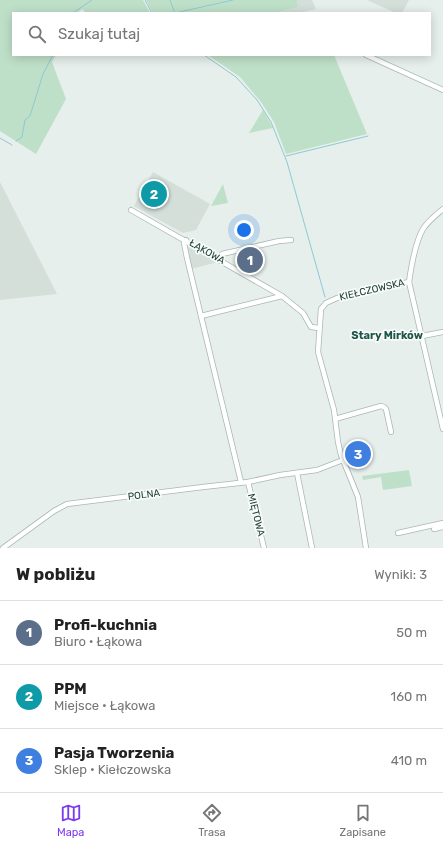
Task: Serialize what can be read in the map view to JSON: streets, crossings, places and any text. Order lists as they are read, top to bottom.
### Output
{
  "streets": {
    "street": [
      "ŁĄKOWA",
      "KIEŁCZOWSKA",
      "POLNA",
      "MIĘTOWA"
    ]
  },
  "crossings": [
    ["ŁĄKOWA", "KIEŁCZOWSKA"],
    ["KIEŁCZOWSKA", "POLNA"],
    ["POLNA", "MIĘTOWA"]
  ],
  "districts": ["Stary Mirków"],
  "page": {
    "search": "Szukaj tutaj",
    "pins": ["2", "1", "3"],
    "heading": ["W pobliżu", "Wyniki: 3"],
    "list": [
      {
        "mark": "1",
        "name": "Profi-kuchnia",
        "note": "Biuro · Łąkowa",
        "value": "50 m"
      },
      {
        "mark": "2",
        "name": "PPM",
        "note": "Miejsce · Łąkowa",
        "value": "160 m"
      },
      {
        "mark": "3",
        "name": "Pasja Tworzenia",
        "note": "Sklep · Kiełczowska",
        "value": "410 m"
      }
    ],
    "nav": ["Mapa", "Trasa", "Zapisane"]
  }
}
